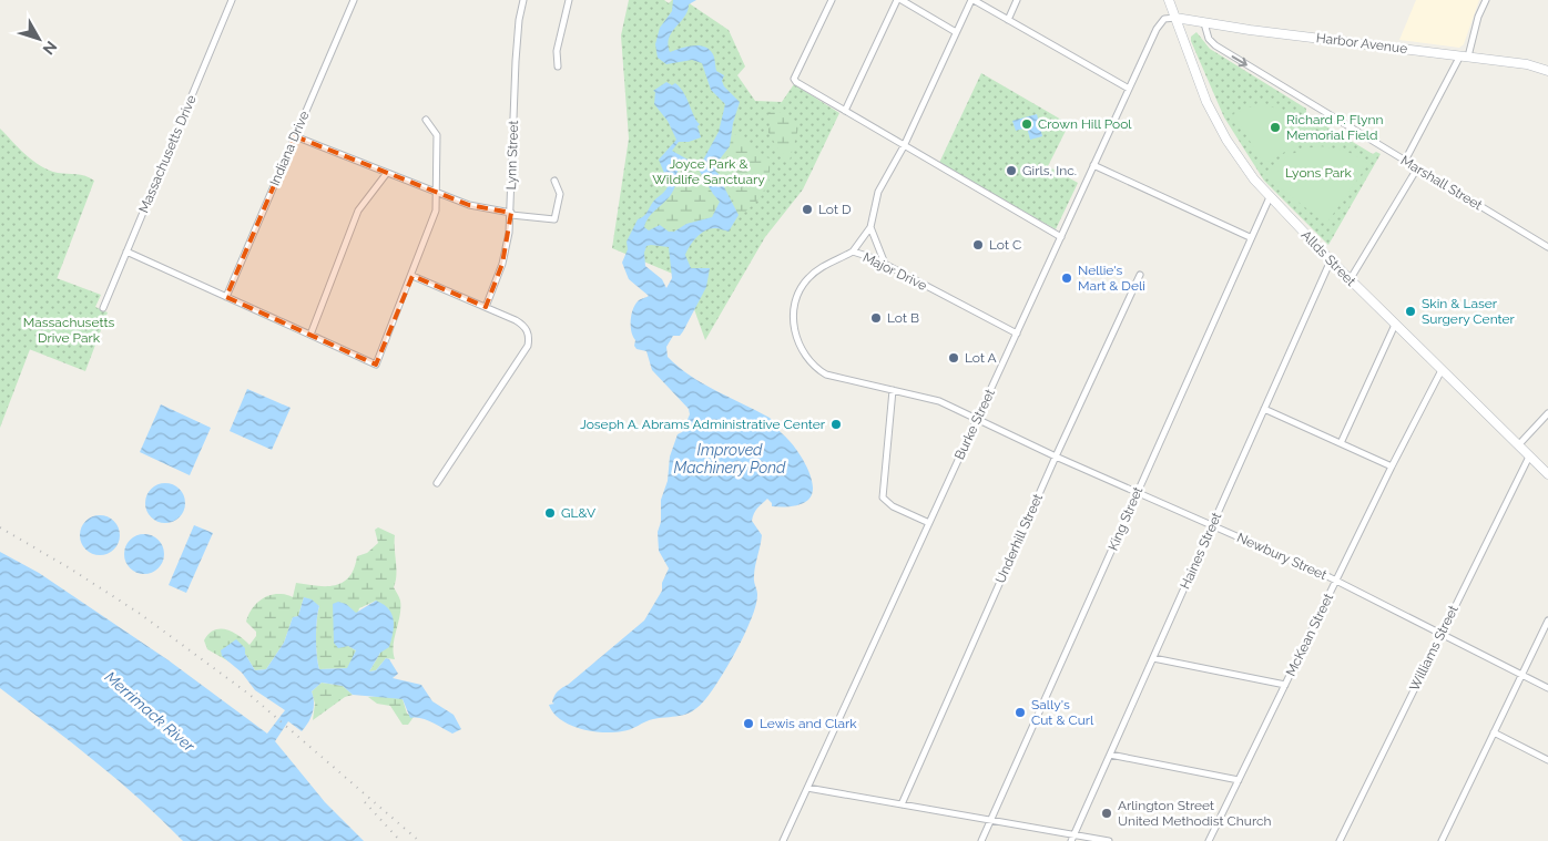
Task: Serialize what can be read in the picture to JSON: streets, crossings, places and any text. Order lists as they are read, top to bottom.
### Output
{
  "streets": {
    "street": [
      "Harbor Avenue",
      "Indiana Drive",
      "Massachusetts Drive",
      "Lynn Street",
      "Marshall Street",
      "Allds Street",
      "Major Drive",
      "Burke Street",
      "King Street",
      "Underhill Street",
      "Haines Street",
      "Newbury Street",
      "McKean Street",
      "Williams Street"
    ]
  },
  "crossings": [
    ["Harbor Avenue", "Marshall Street"],
    ["Harbor Avenue", "Allds Street"],
    ["Harbor Avenue", "Burke Street"],
    ["Allds Street", "Burke Street"],
    ["Allds Street", "King Street"],
    ["Allds Street", "Haines Street"],
    ["Allds Street", "McKean Street"],
    ["Allds Street", "Williams Street"],
    ["Major Drive", "Burke Street"],
    ["Major Drive", "Newbury Street"],
    ["Burke Street", "Newbury Street"],
    ["King Street", "Newbury Street"],
    ["Underhill Street", "Newbury Street"],
    ["Haines Street", "Newbury Street"],
    ["Newbury Street", "McKean Street"],
    ["Newbury Street", "Williams Street"]
  ],
  "one_way": ["Marshall Street"],
  "water": ["Improved Machinery Pond", "Merrimack River"],
  "parks": ["Joyce Park & Wildlife Sanctuary", "Lyons Park", "Massachusetts Drive Park"],
  "places": [
    "Crown Hill Pool",
    "Richard P. Flynn Memorial Field",
    "Girls, Inc.",
    "Lot D",
    "Lot C",
    "Nellie's Mart & Deli",
    "Skin & Laser Surgery Center",
    "Lot B",
    "Lot A",
    "Joseph A. Abrams Administrative Center",
    "GL&V",
    "Sally's Cut & Curl",
    "Lewis and Clark",
    "Arlington Street United Methodist Church"
  ],
  "north": "bottom right"
}
